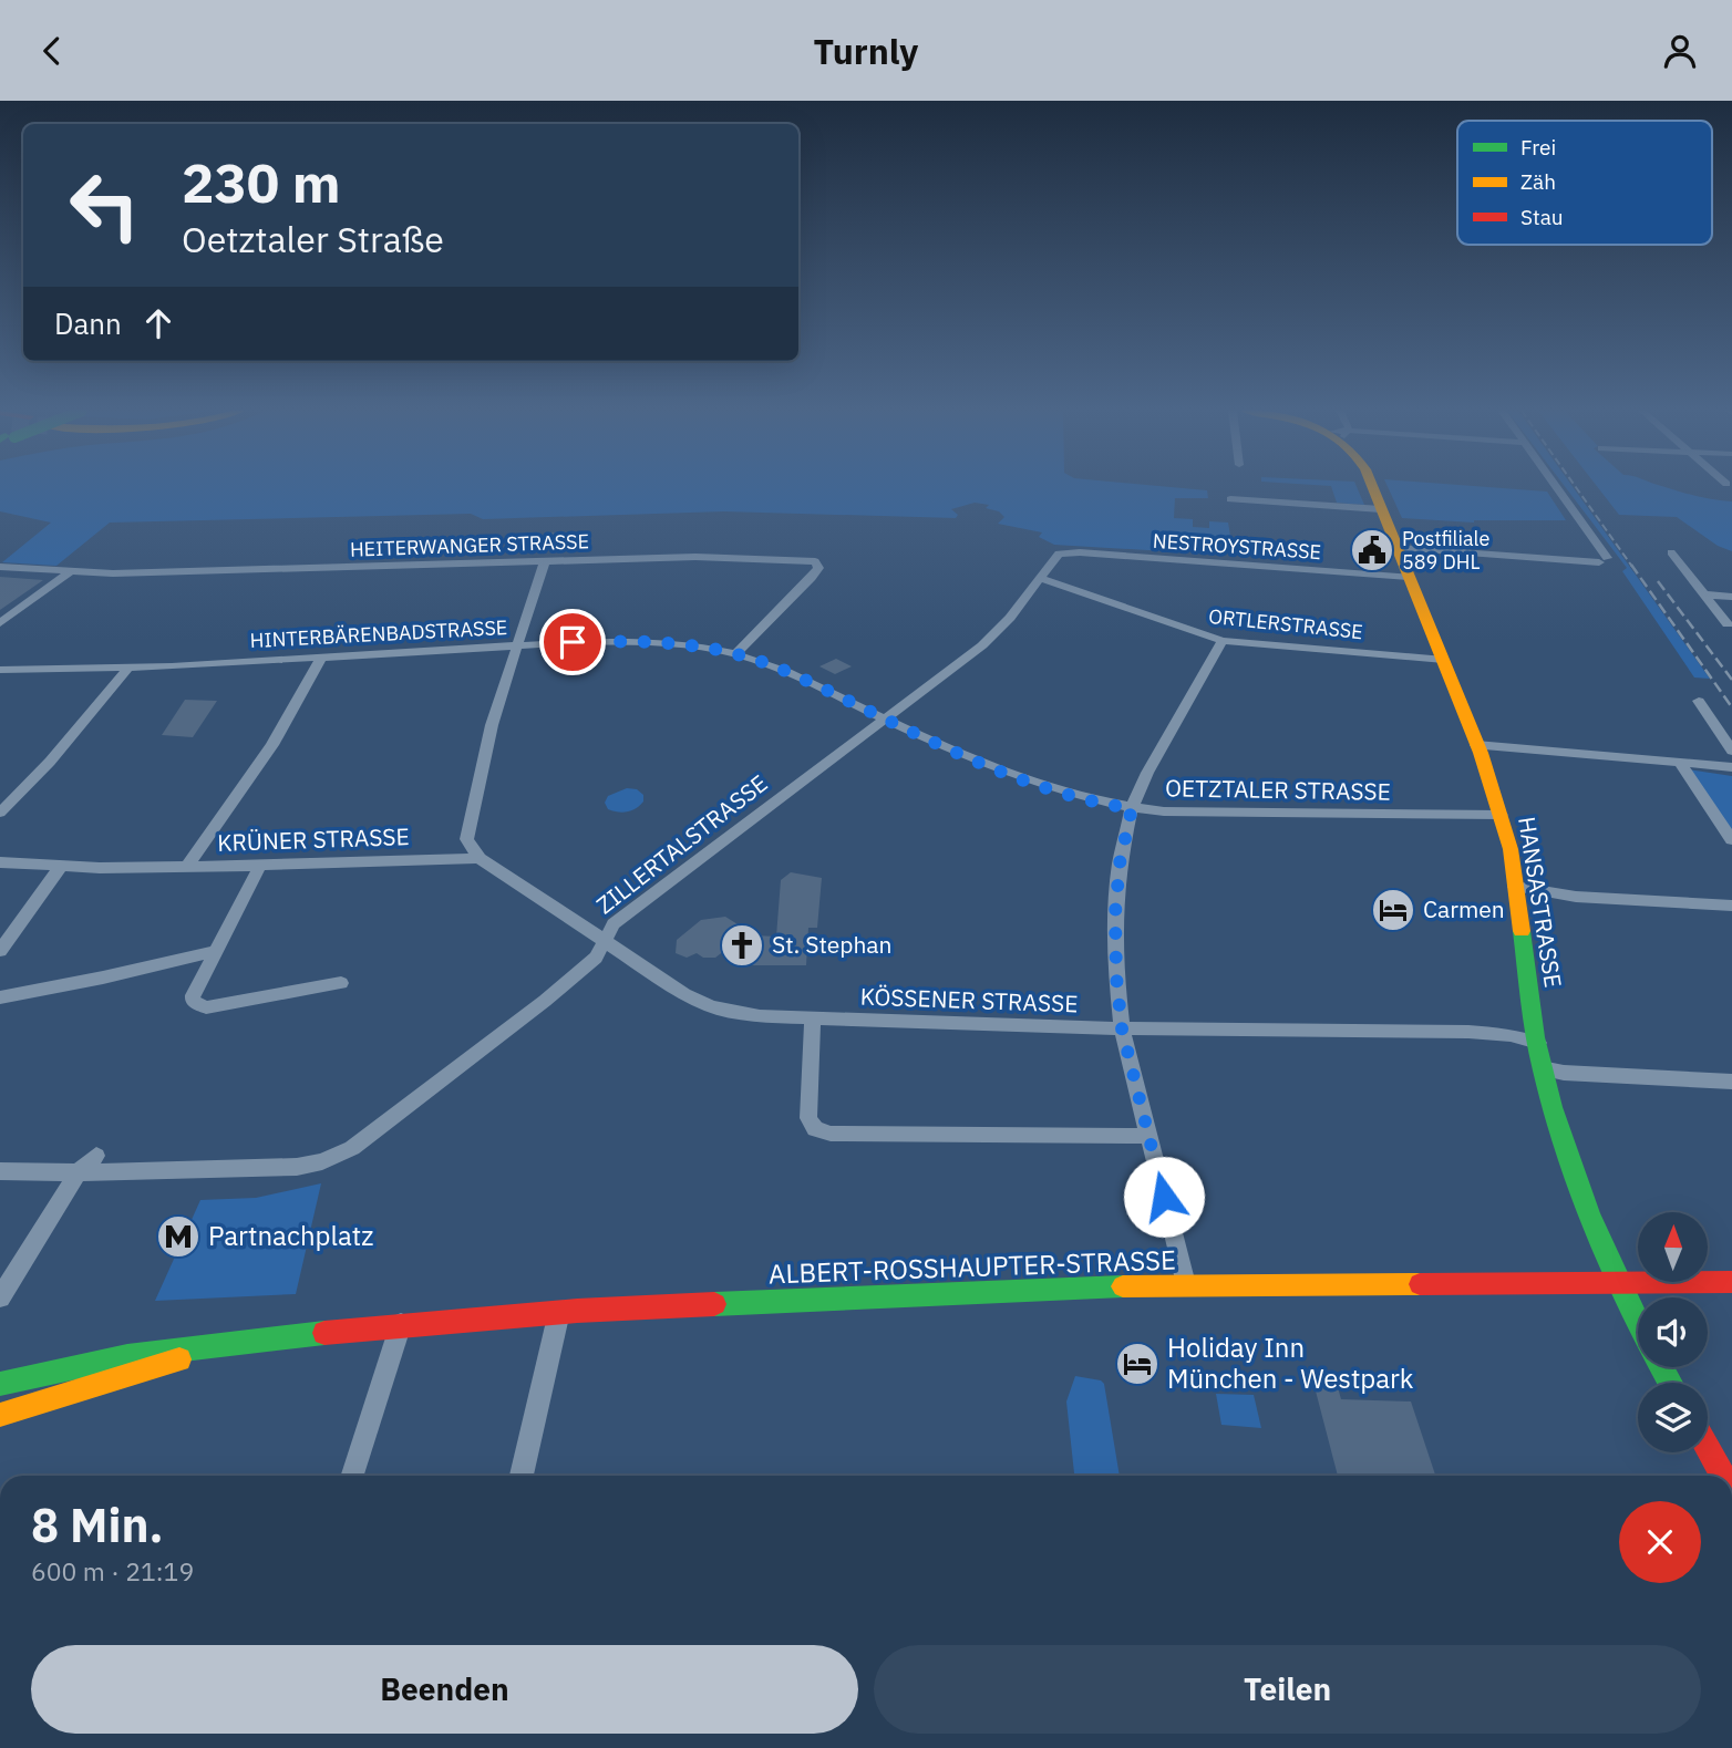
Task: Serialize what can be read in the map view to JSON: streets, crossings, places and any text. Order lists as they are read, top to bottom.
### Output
{
  "streets": {
    "main road": ["HANSASTRASSE", "ALBERT-ROSSHAUPTER-STRASSE"],
    "street": [
      "HEITERWANGER STRASSE",
      "NESTROYSTRASSE",
      "ORTLERSTRASSE",
      "HINTERBÄRENBADSTRASSE",
      "OETZTALER STRASSE",
      "KRÜNER STRASSE",
      "ZILLERTALSTRASSE",
      "KÖSSENER STRASSE"
    ]
  },
  "crossings": [
    ["HEITERWANGER STRASSE", "HINTERBÄRENBADSTRASSE"],
    ["NESTROYSTRASSE", "ZILLERTALSTRASSE"],
    ["NESTROYSTRASSE", "HANSASTRASSE"],
    ["ORTLERSTRASSE", "ZILLERTALSTRASSE"],
    ["ORTLERSTRASSE", "HANSASTRASSE"],
    ["HINTERBÄRENBADSTRASSE", "OETZTALER STRASSE"],
    ["HINTERBÄRENBADSTRASSE", "ZILLERTALSTRASSE"],
    ["OETZTALER STRASSE", "ZILLERTALSTRASSE"],
    ["OETZTALER STRASSE", "HANSASTRASSE"],
    ["ZILLERTALSTRASSE", "KÖSSENER STRASSE"],
    ["HANSASTRASSE", "KÖSSENER STRASSE"],
    ["HANSASTRASSE", "ALBERT-ROSSHAUPTER-STRASSE"]
  ],
  "places": {
    "public building": ["Postfiliale 589 DHL"],
    "hotel": ["Carmen", "Holiday Inn München - Westpark"],
    "church": ["St. Stephan"],
    "metro station": ["Partnachplatz"]
  },
  "legend": ["Frei", "Zäh", "Stau"],
  "north": "top",
  "page": {
    "header": "Turnly",
    "turn": ["230 m", "Oetztaler Straße"],
    "then": "Dann",
    "heading": ["8 Min.", "600 m · 21:19"],
    "buttons": ["Beenden", "Teilen"]
  }
}
